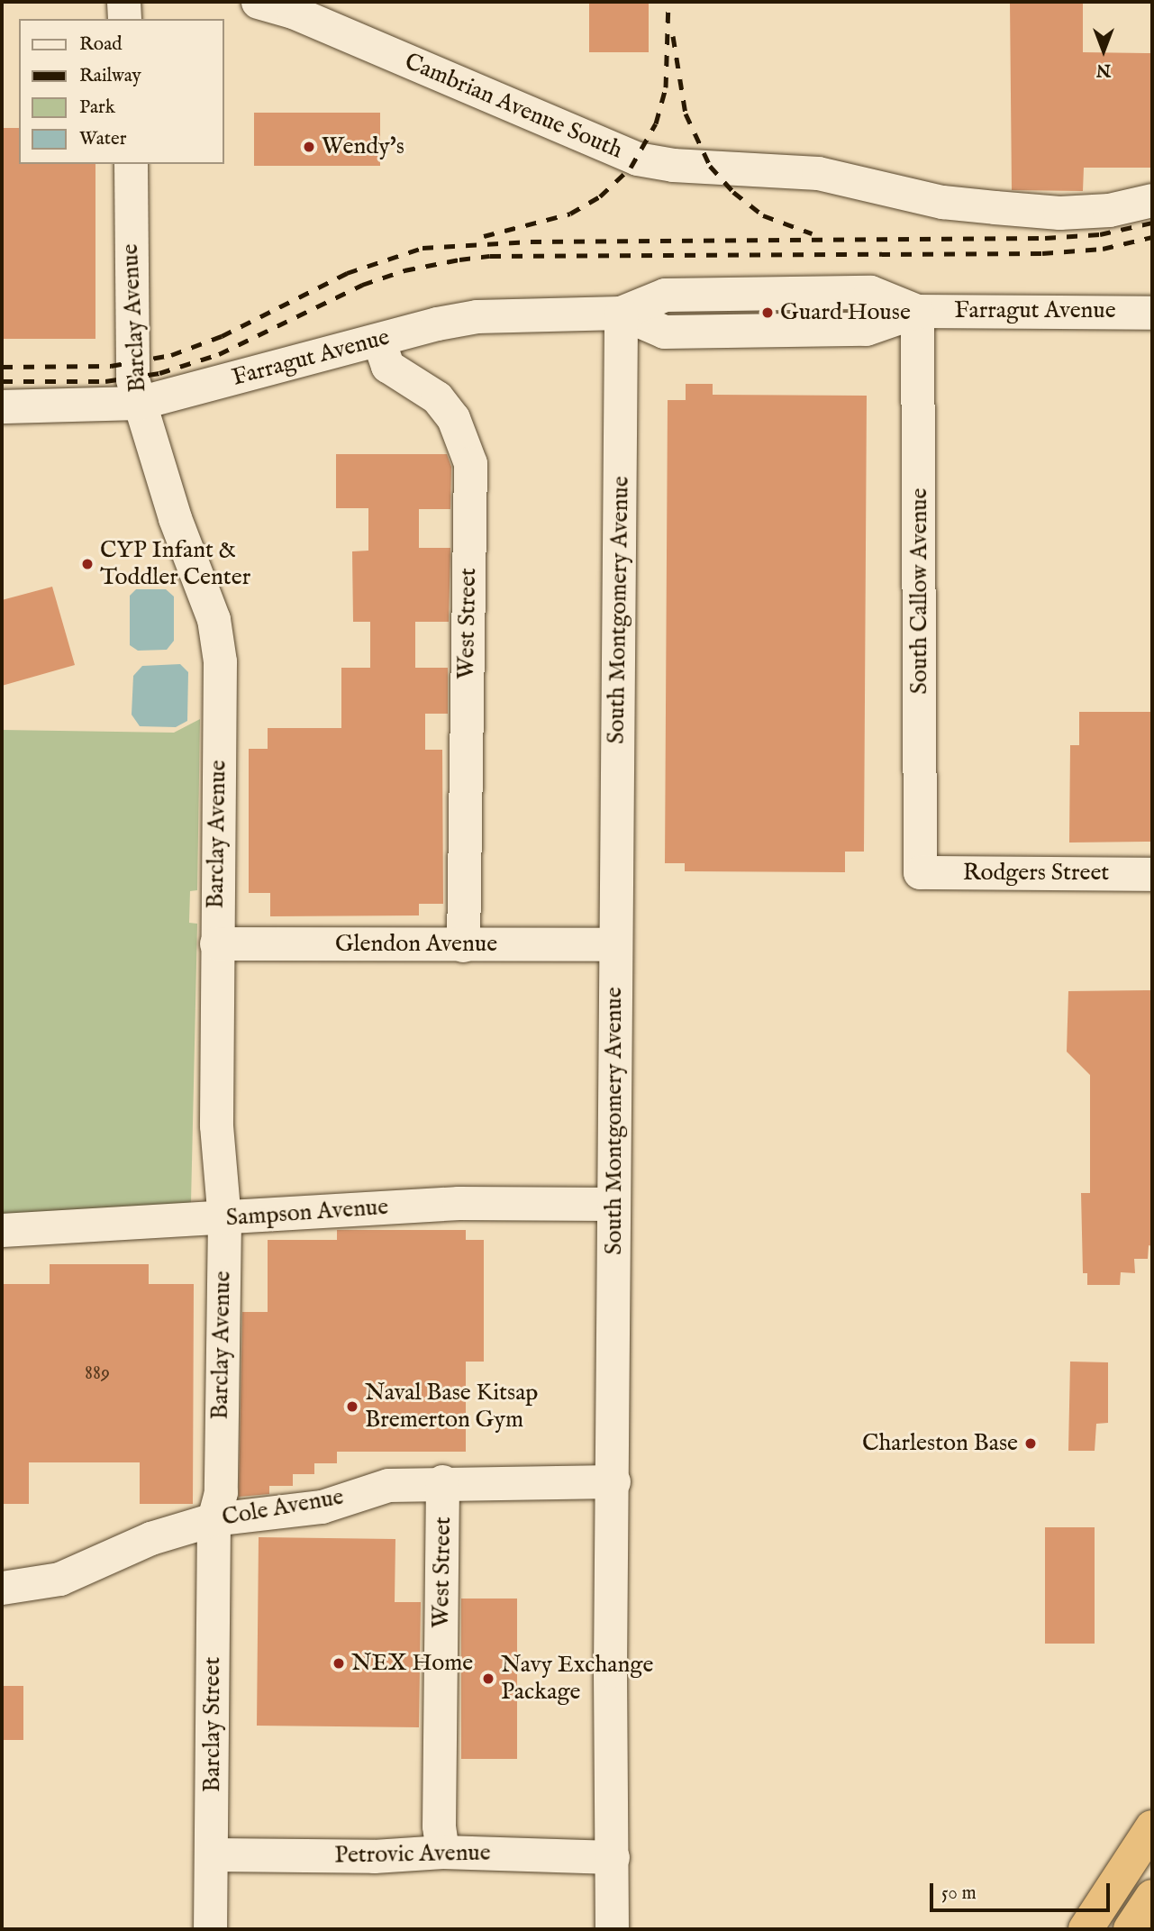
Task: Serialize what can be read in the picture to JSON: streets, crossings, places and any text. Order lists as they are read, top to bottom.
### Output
{
  "streets": {
    "street": [
      "Cambrian Avenue South",
      "Farragut Avenue",
      "Barclay Avenue",
      "South Callow Avenue",
      "South Montgomery Avenue",
      "West Street",
      "Rodgers Street",
      "Glendon Avenue",
      "Sampson Avenue",
      "Cole Avenue",
      "Barclay Street",
      "Petrovic Avenue"
    ]
  },
  "crossings": [
    ["Farragut Avenue", "Barclay Avenue"],
    ["Farragut Avenue", "South Callow Avenue"],
    ["Farragut Avenue", "South Montgomery Avenue"],
    ["Farragut Avenue", "West Street"],
    ["Barclay Avenue", "Glendon Avenue"],
    ["Barclay Avenue", "Sampson Avenue"],
    ["Barclay Avenue", "Cole Avenue"],
    ["Barclay Avenue", "Barclay Street"],
    ["South Callow Avenue", "Rodgers Street"],
    ["South Montgomery Avenue", "Glendon Avenue"],
    ["South Montgomery Avenue", "Sampson Avenue"],
    ["South Montgomery Avenue", "Cole Avenue"],
    ["South Montgomery Avenue", "Petrovic Avenue"],
    ["West Street", "Glendon Avenue"],
    ["West Street", "Cole Avenue"],
    ["West Street", "Petrovic Avenue"],
    ["Cole Avenue", "Barclay Street"],
    ["Barclay Street", "Petrovic Avenue"]
  ],
  "places": [
    "Wendy's",
    "Guard House",
    "CYP Infant & Toddler Center",
    "Naval Base Kitsap Bremerton Gym",
    "Charleston Base",
    "NEX Home",
    "Navy Exchange Package"
  ],
  "house_numbers": ["889"],
  "legend": [
    "Road",
    "Railway",
    "Park",
    "Water"
  ],
  "scale_bar": "50 m",
  "north": "bottom"
}
